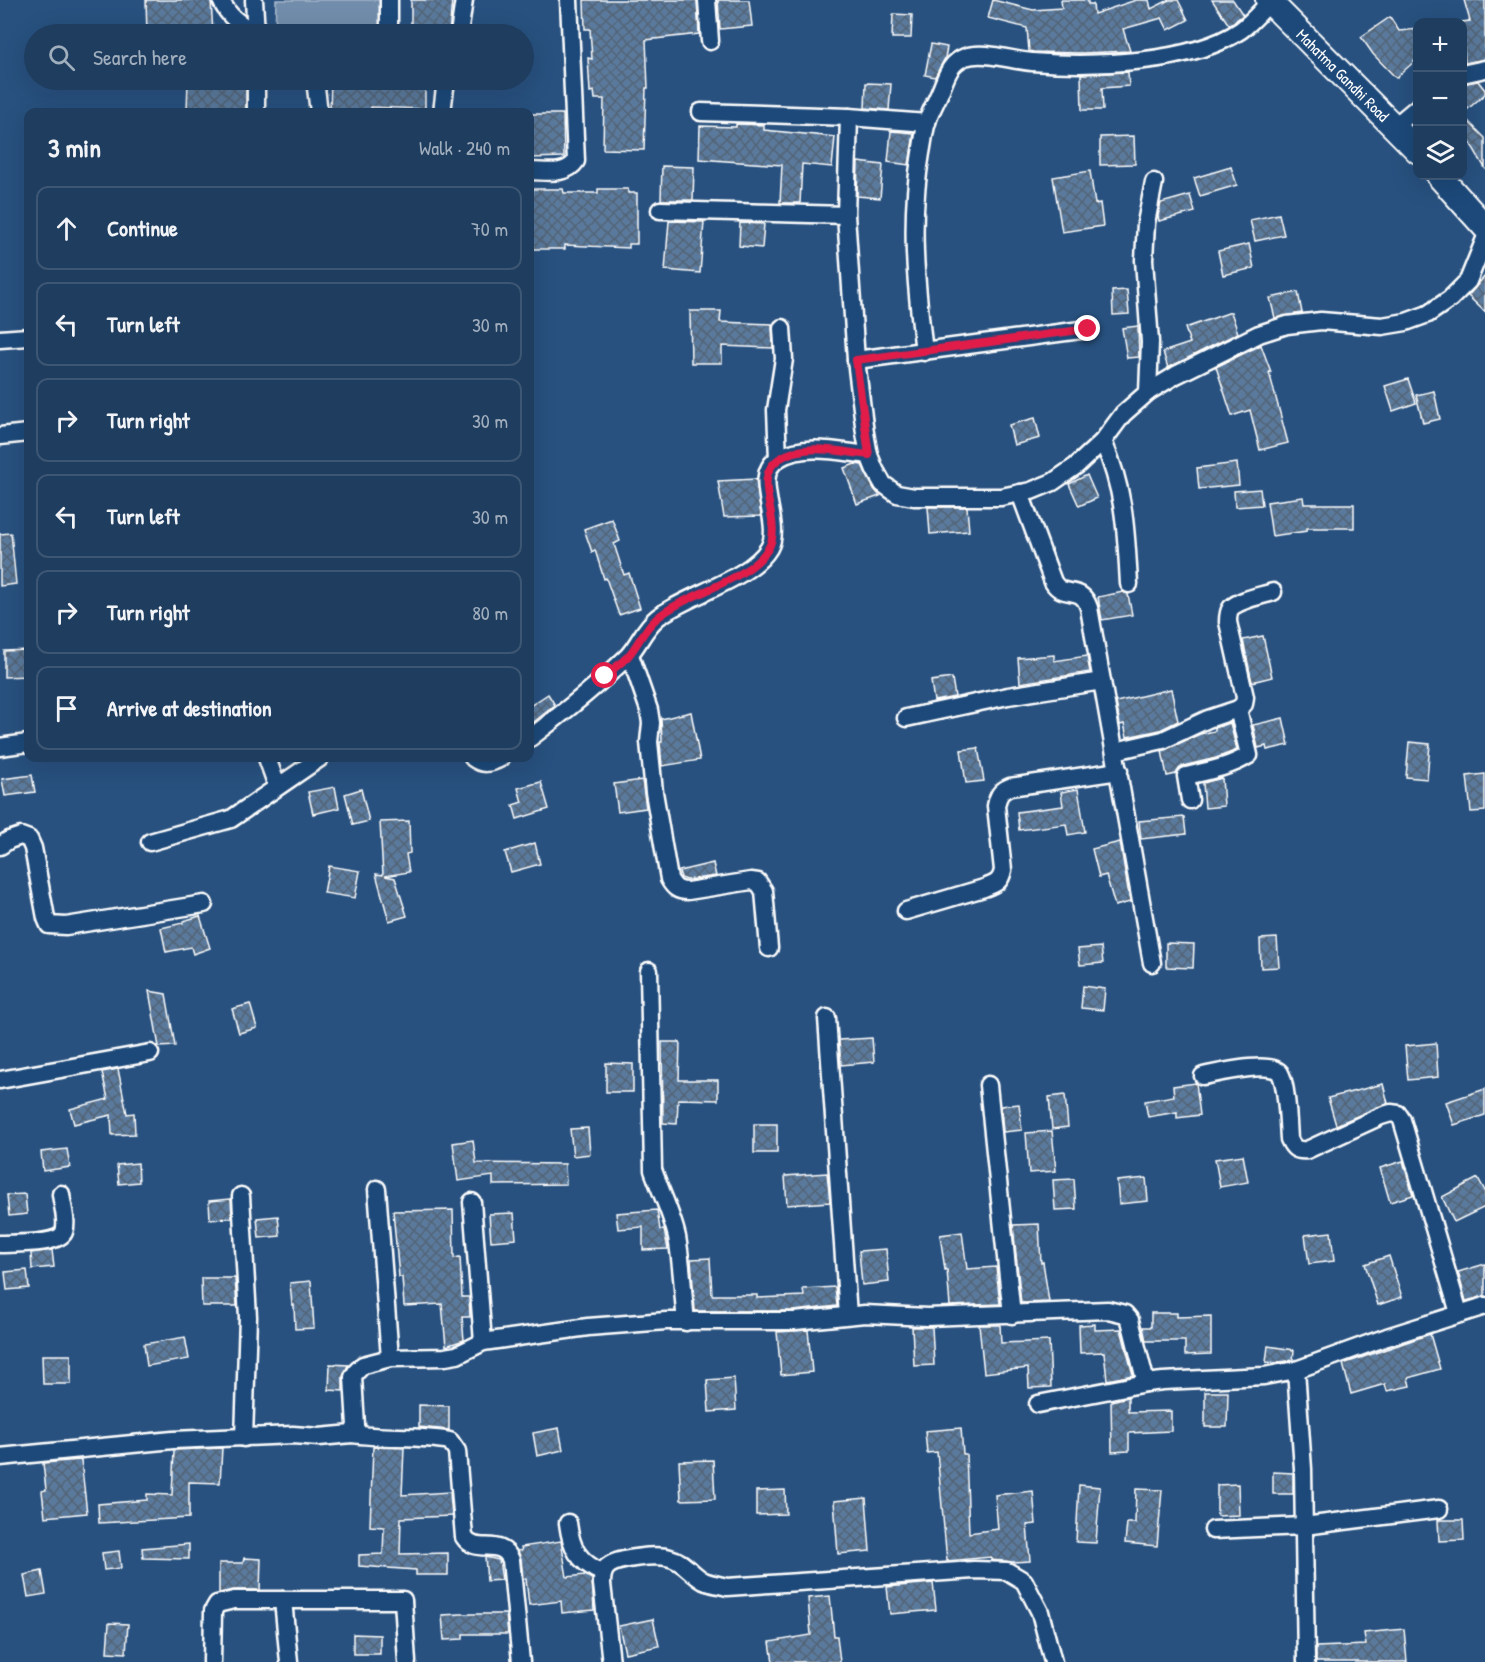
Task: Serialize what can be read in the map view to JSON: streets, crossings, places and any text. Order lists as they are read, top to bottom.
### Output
{
  "streets": {
    "main road": ["Mahatma Gandhi Road"]
  },
  "page": {
    "map_buttons": ["+", "−"],
    "search": "Search here",
    "heading": ["3 min", "Walk · 240 m"],
    "list": [
      ["Continue", "70 m"],
      ["Turn left", "30 m"],
      ["Turn right", "30 m"],
      ["Turn left", "30 m"],
      ["Turn right", "80 m"],
      "Arrive at destination"
    ]
  }
}
